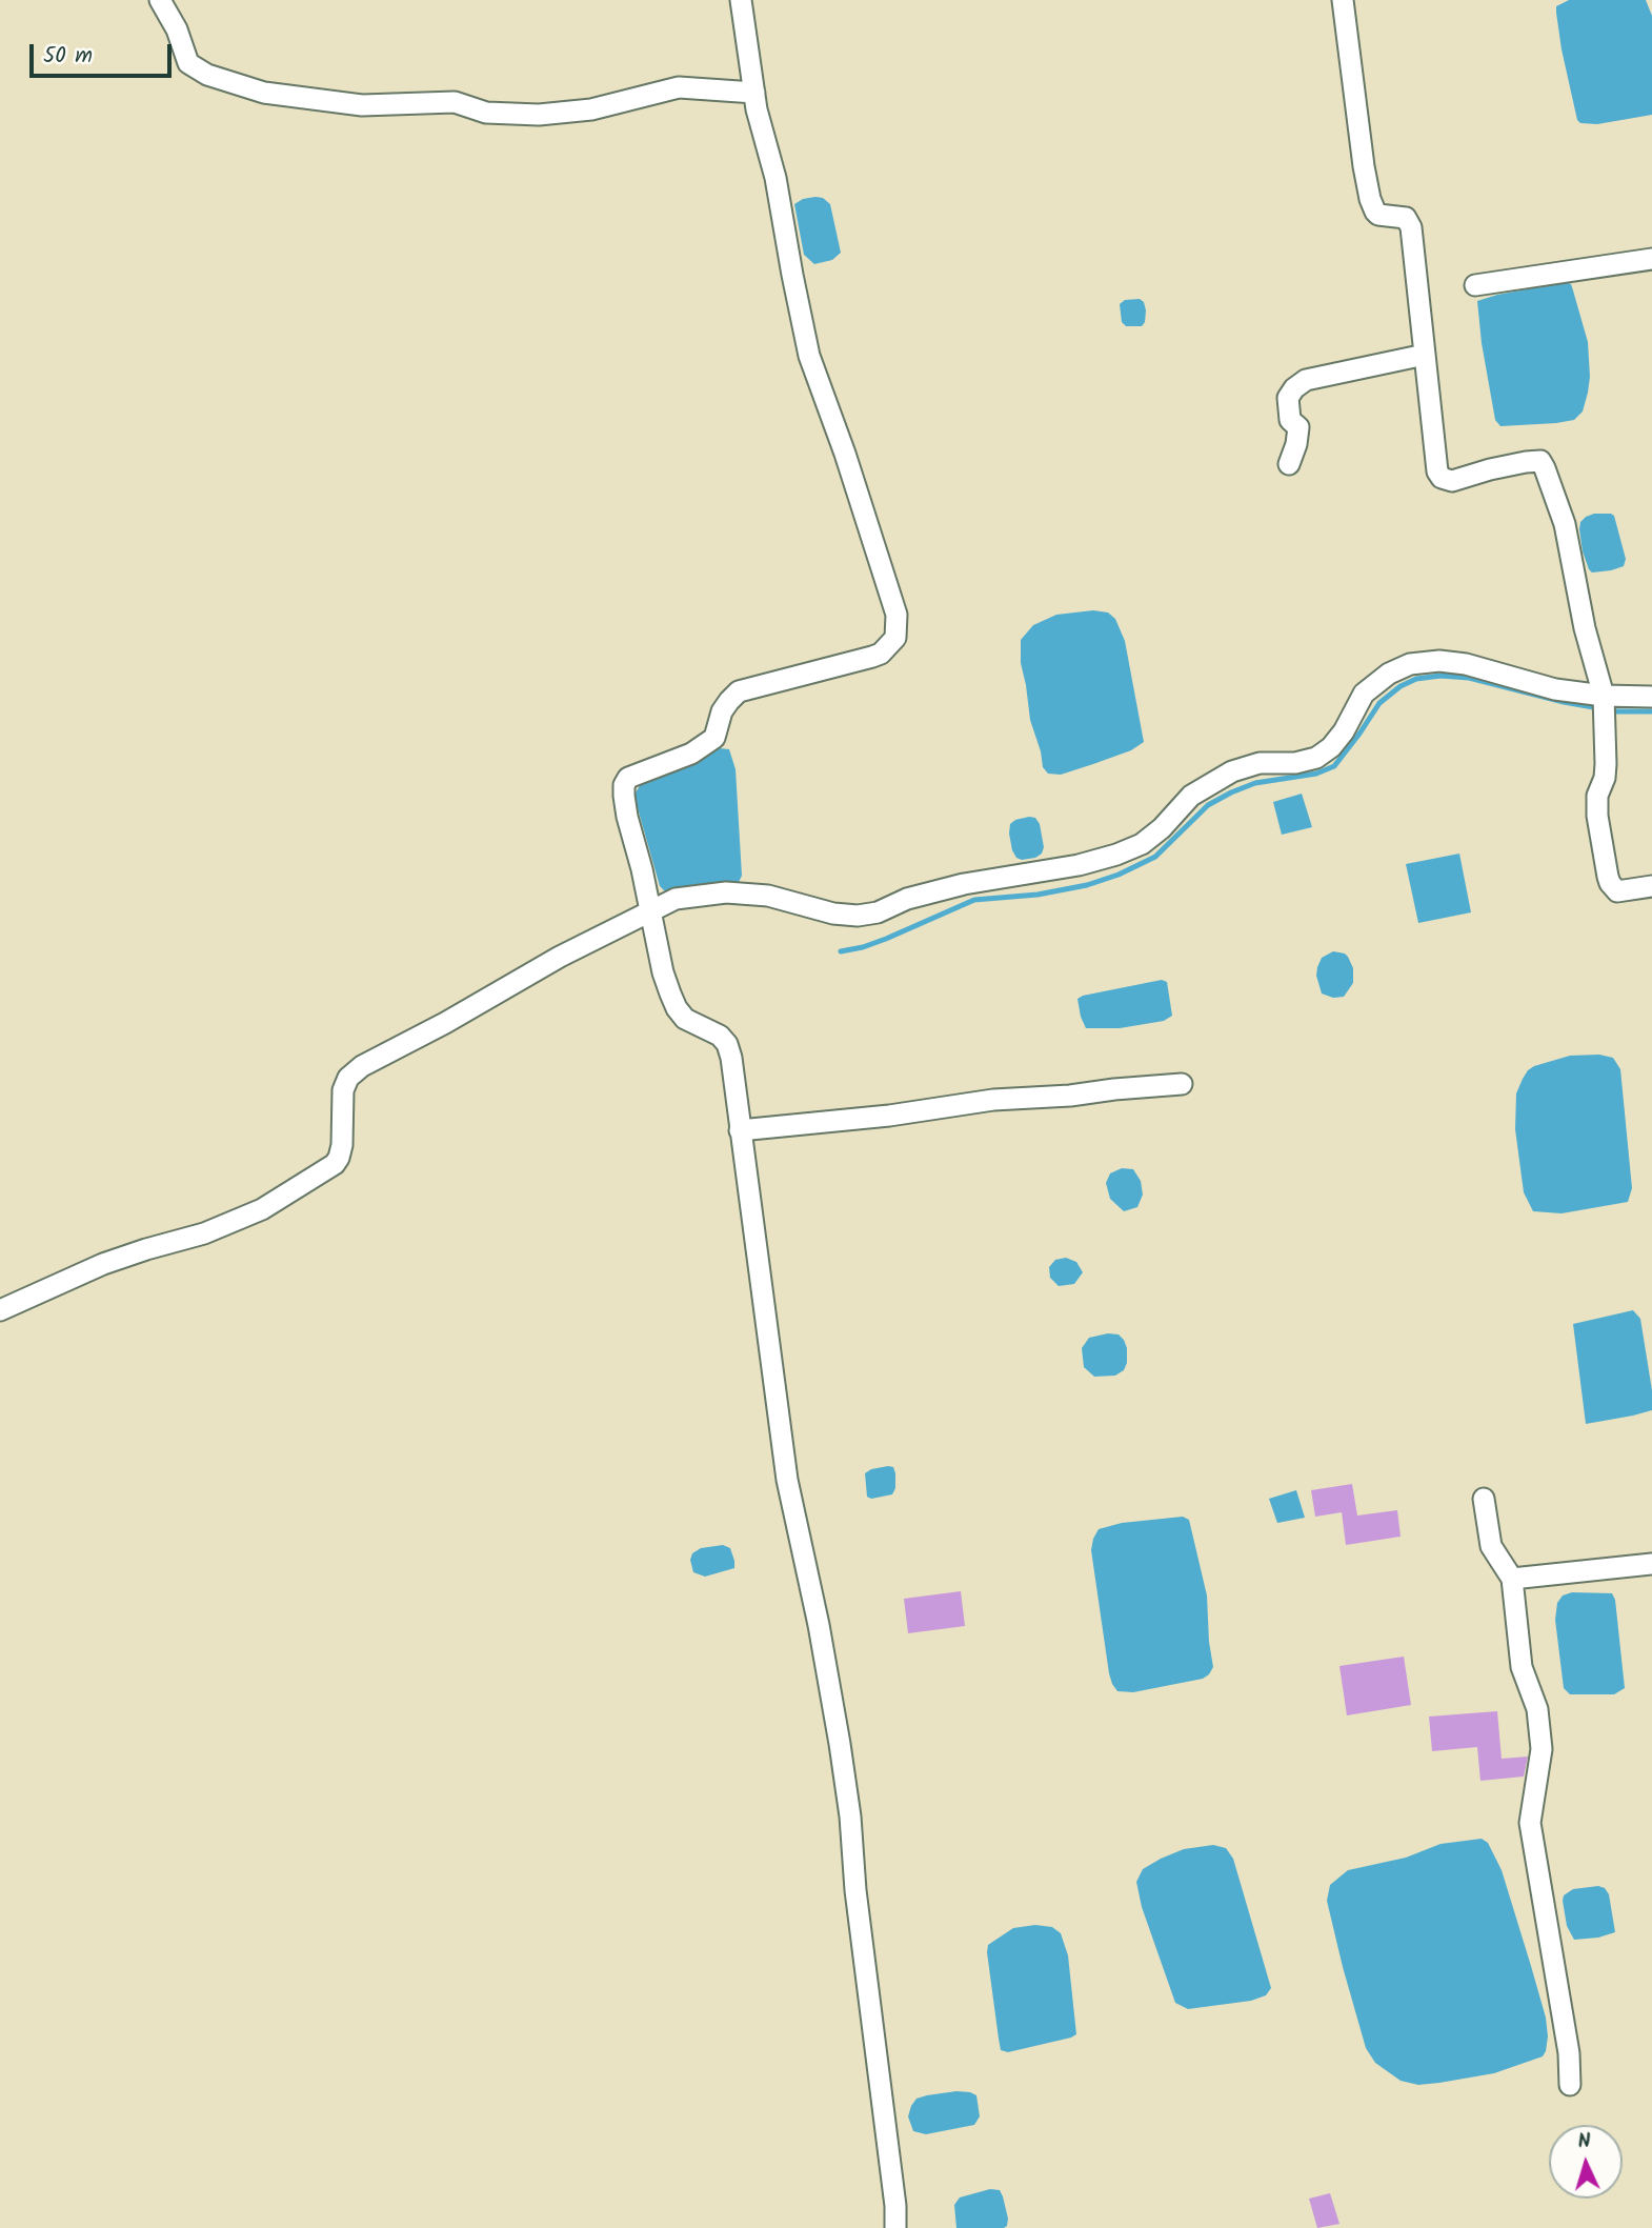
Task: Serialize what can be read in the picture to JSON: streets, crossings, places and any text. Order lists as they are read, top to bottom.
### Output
{
  "scale_bar": "50 m",
  "north": "top"
}
